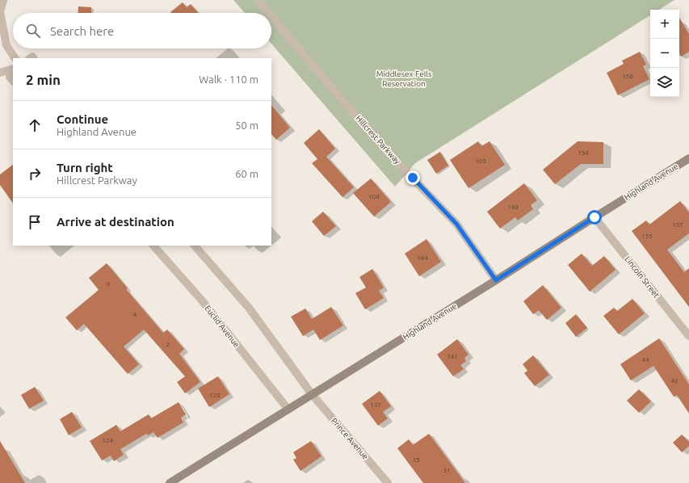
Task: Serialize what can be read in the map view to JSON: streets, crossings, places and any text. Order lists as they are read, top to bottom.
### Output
{
  "streets": {
    "main road": ["Highland Avenue"],
    "street": [
      "Hillcrest Parkway",
      "Lincoln Street",
      "Euclid Avenue",
      "Prince Avenue"
    ]
  },
  "crossings": [
    ["Hillcrest Parkway", "Highland Avenue"],
    ["Highland Avenue", "Lincoln Street"],
    ["Highland Avenue", "Euclid Avenue"],
    ["Highland Avenue", "Prince Avenue"]
  ],
  "parks": ["Middlesex Fells Reservation"],
  "house_numbers": [
    "158",
    "154",
    "105",
    "104",
    "148",
    "157",
    "155",
    "144",
    "6",
    "4",
    "2",
    "141",
    "44",
    "42",
    "128",
    "137",
    "124",
    "35",
    "31"
  ],
  "page": {
    "map_buttons": ["+", "−"],
    "search": "Search here",
    "heading": ["2 min", "Walk · 110 m"],
    "list": [
      ["Continue", "Highland Avenue", "50 m"],
      ["Turn right", "Hillcrest Parkway", "60 m"],
      "Arrive at destination"
    ]
  }
}
